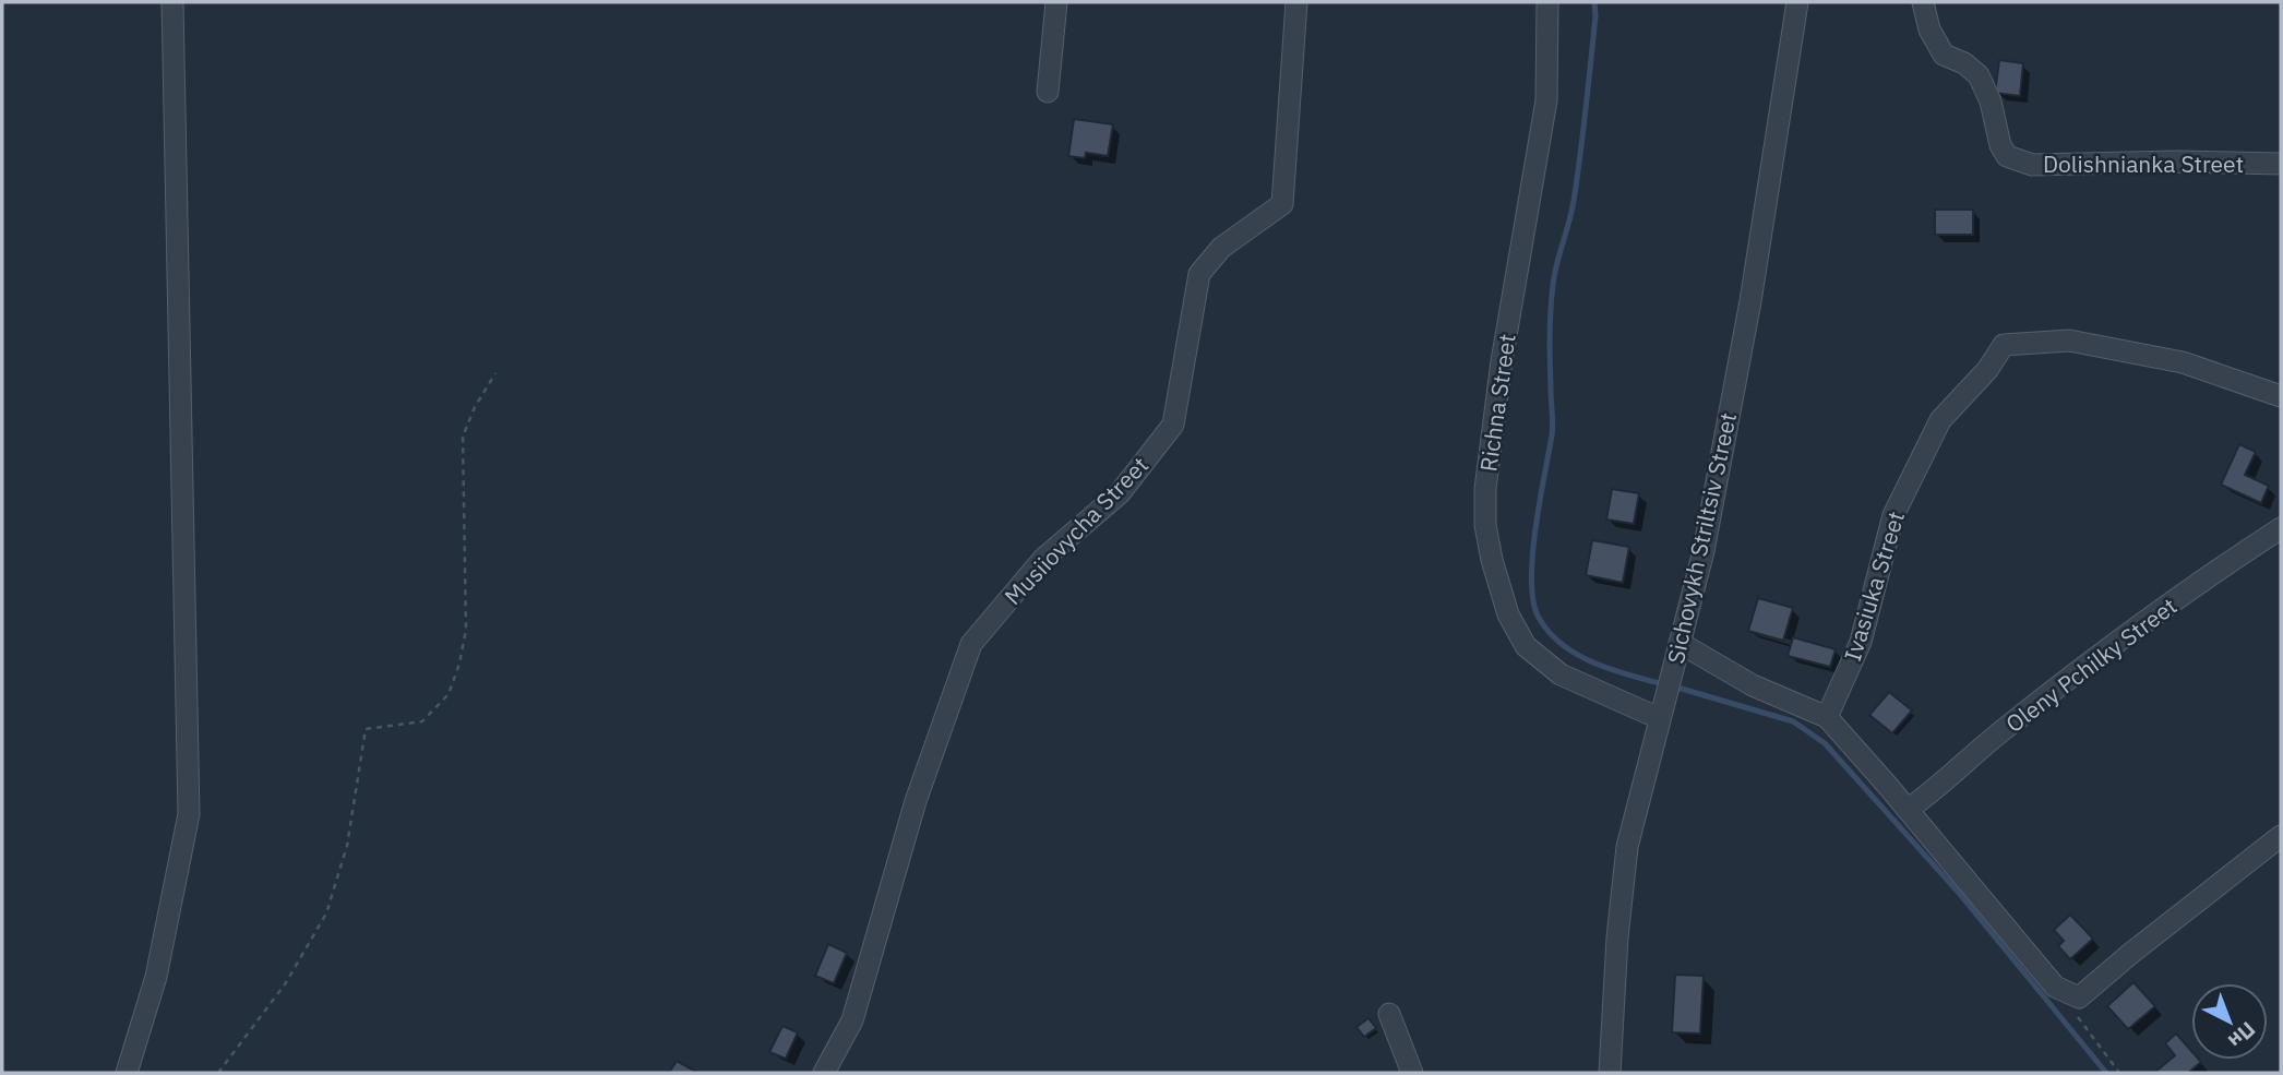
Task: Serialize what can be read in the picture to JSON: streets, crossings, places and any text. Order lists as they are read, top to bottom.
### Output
{
  "streets": {
    "street": [
      "Dolishnianka Street",
      "Richna Street",
      "Musiiovycha Street",
      "Sichovykh Striltsiv Street",
      "Ivasiuka Street",
      "Oleny Pchilky Street"
    ]
  },
  "crossings": [
    ["Richna Street", "Sichovykh Striltsiv Street"]
  ],
  "north": "bottom right"
}
